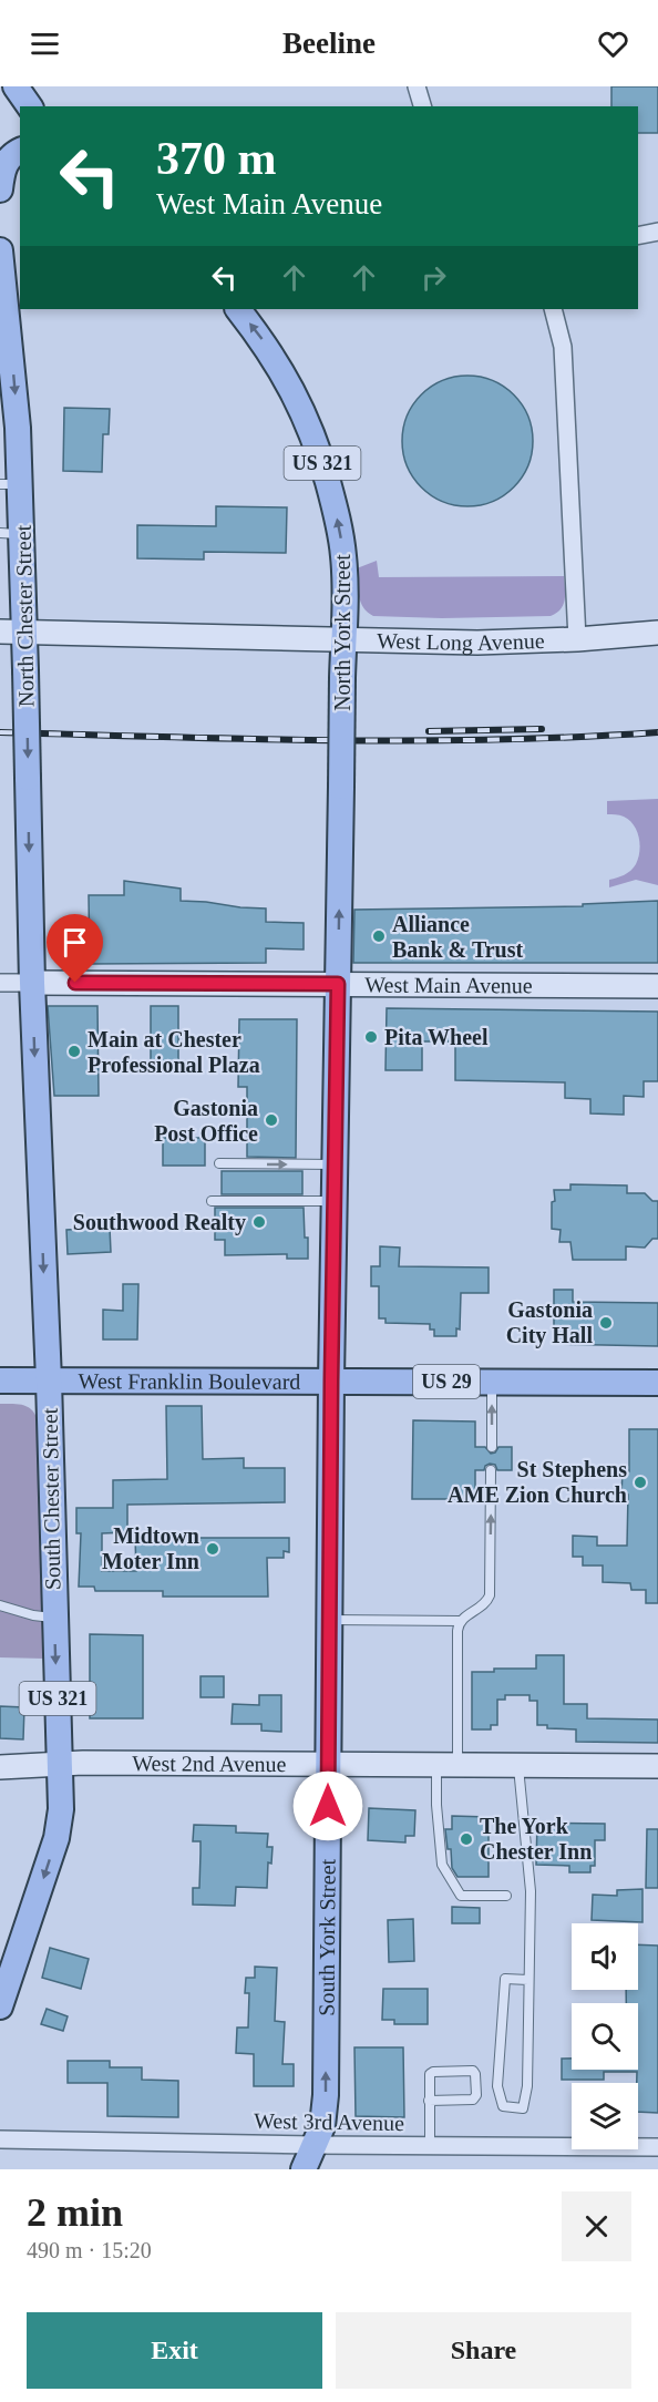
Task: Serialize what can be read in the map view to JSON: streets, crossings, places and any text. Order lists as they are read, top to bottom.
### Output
{
  "streets": {
    "main road": [
      "US 321",
      "North Chester Street",
      "North York Street",
      "West Franklin Boulevard",
      "US 29",
      "South Chester Street",
      "South York Street"
    ],
    "street": [
      "West Long Avenue",
      "West Main Avenue",
      "West 2nd Avenue",
      "West 3rd Avenue"
    ]
  },
  "crossings": [
    ["North Chester Street", "West Long Avenue"],
    ["North Chester Street", "West Main Avenue"],
    ["North Chester Street", "South Chester Street"],
    ["North York Street", "West Long Avenue"],
    ["North York Street", "West Main Avenue"],
    ["North York Street", "South York Street"],
    ["West Main Avenue", "South Chester Street"],
    ["West Main Avenue", "South York Street"],
    ["West Franklin Boulevard", "South Chester Street"],
    ["West Franklin Boulevard", "South York Street"],
    ["South Chester Street", "West 2nd Avenue"],
    ["West 2nd Avenue", "South York Street"],
    ["South York Street", "West 3rd Avenue"]
  ],
  "one_way": ["North Chester Street", "North York Street", "South Chester Street"],
  "places": [
    "Alliance Bank & Trust",
    "Pita Wheel",
    "Main at Chester Professional Plaza",
    "Gastonia Post Office",
    "Southwood Realty",
    "Gastonia City Hall",
    "St Stephens AME Zion Church",
    "Midtown Moter Inn",
    "The York Chester Inn"
  ],
  "page": {
    "header": "Beeline",
    "turn": ["370 m", "West Main Avenue"],
    "heading": ["2 min", "490 m · 15:20"],
    "buttons": ["Exit", "Share"]
  }
}
